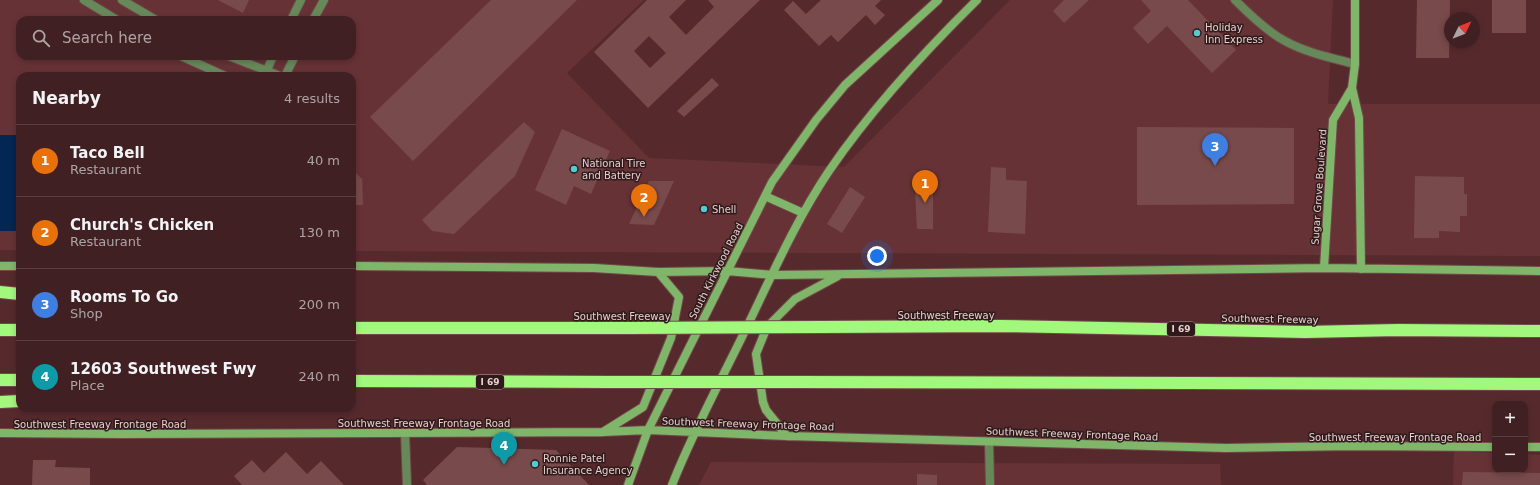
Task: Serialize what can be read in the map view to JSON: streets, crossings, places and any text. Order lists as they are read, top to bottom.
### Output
{
  "streets": {
    "highway": ["Southwest Freeway", "I 69"],
    "main road": ["Sugar Grove Boulevard", "South Kirkwood Road", "Southwest Freeway Frontage Road"]
  },
  "crossings": [
    ["South Kirkwood Road", "Southwest Freeway Frontage Road"]
  ],
  "places": [
    "Holiday Inn Express",
    "National Tire and Battery",
    "Shell",
    "Ronnie Patel Insurance Agency"
  ],
  "north": "top right",
  "page": {
    "search": "Search here",
    "heading": ["Nearby", "4 results"],
    "list": [
      {
        "mark": "1",
        "name": "Taco Bell",
        "note": "Restaurant",
        "value": "40 m"
      },
      {
        "mark": "2",
        "name": "Church's Chicken",
        "note": "Restaurant",
        "value": "130 m"
      },
      {
        "mark": "3",
        "name": "Rooms To Go",
        "note": "Shop",
        "value": "200 m"
      },
      {
        "mark": "4",
        "name": "12603 Southwest Fwy",
        "note": "Place",
        "value": "240 m"
      }
    ],
    "pins": [
      "3",
      "1",
      "2",
      "4"
    ],
    "map_buttons": ["+", "−"]
  }
}
